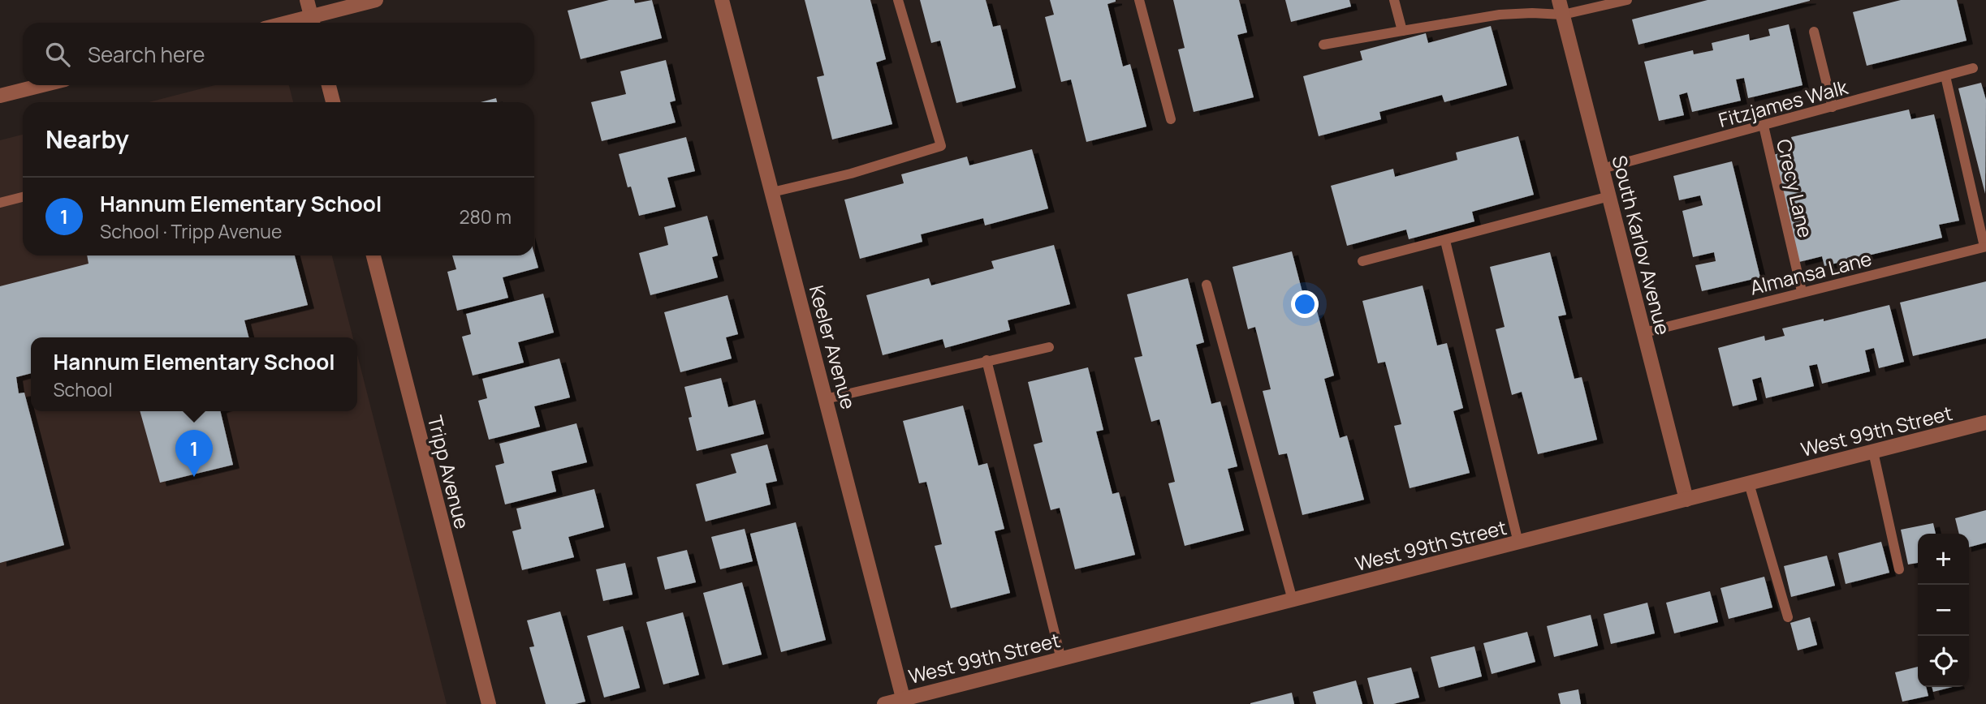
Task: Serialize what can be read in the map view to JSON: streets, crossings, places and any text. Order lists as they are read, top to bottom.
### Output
{
  "streets": {
    "street": [
      "South Karlov Avenue",
      "Keeler Avenue",
      "West 99th Street",
      "Tripp Avenue"
    ],
    "lane": ["Fitzjames Walk", "Crecy Lane", "Almansa Lane"]
  },
  "crossings": [
    ["Fitzjames Walk", "Crecy Lane"],
    ["Fitzjames Walk", "South Karlov Avenue"],
    ["Crecy Lane", "Almansa Lane"],
    ["South Karlov Avenue", "Almansa Lane"],
    ["South Karlov Avenue", "West 99th Street"],
    ["Keeler Avenue", "West 99th Street"]
  ],
  "page": {
    "search": "Search here",
    "heading": "Nearby",
    "list": [
      {
        "mark": "1",
        "name": "Hannum Elementary School",
        "note": "School · Tripp Avenue",
        "value": "280 m"
      }
    ],
    "popup": ["Hannum Elementary School", "School"],
    "pins": "1",
    "map_buttons": ["+", "−"]
  }
}
